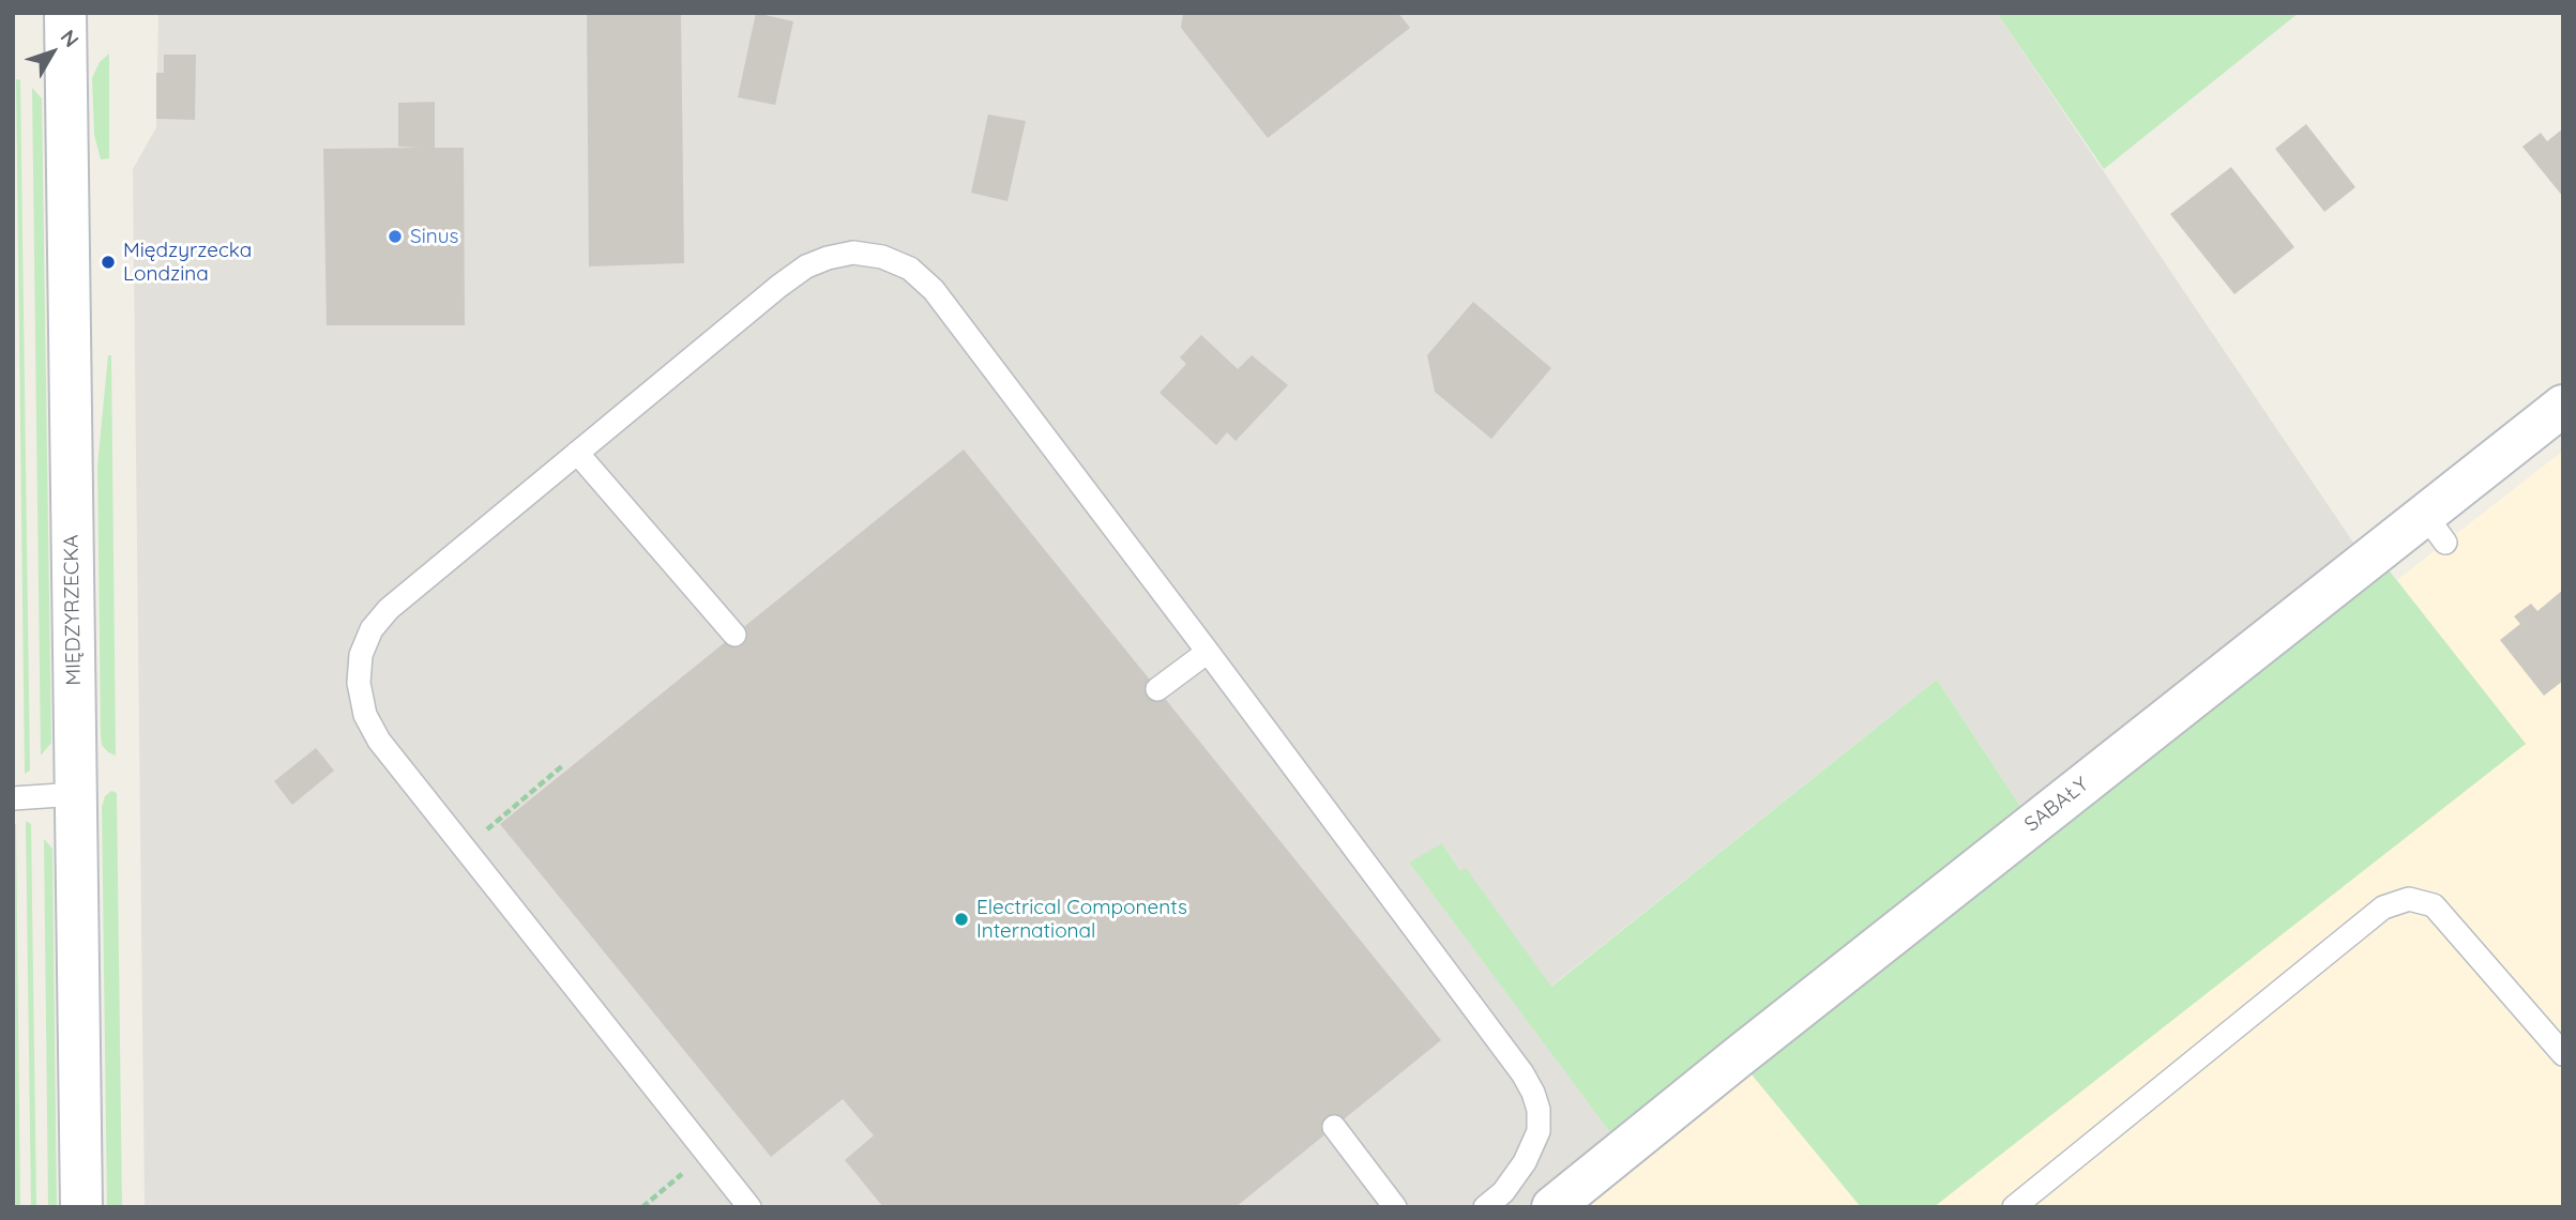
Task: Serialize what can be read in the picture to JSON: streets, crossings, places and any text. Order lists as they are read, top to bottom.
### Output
{
  "streets": {
    "street": ["MIĘDZYRZECKA", "SABAŁY"]
  },
  "places": ["Sinus", "Międzyrzecka Londzina", "Electrical Components International"],
  "north": "top right"
}
